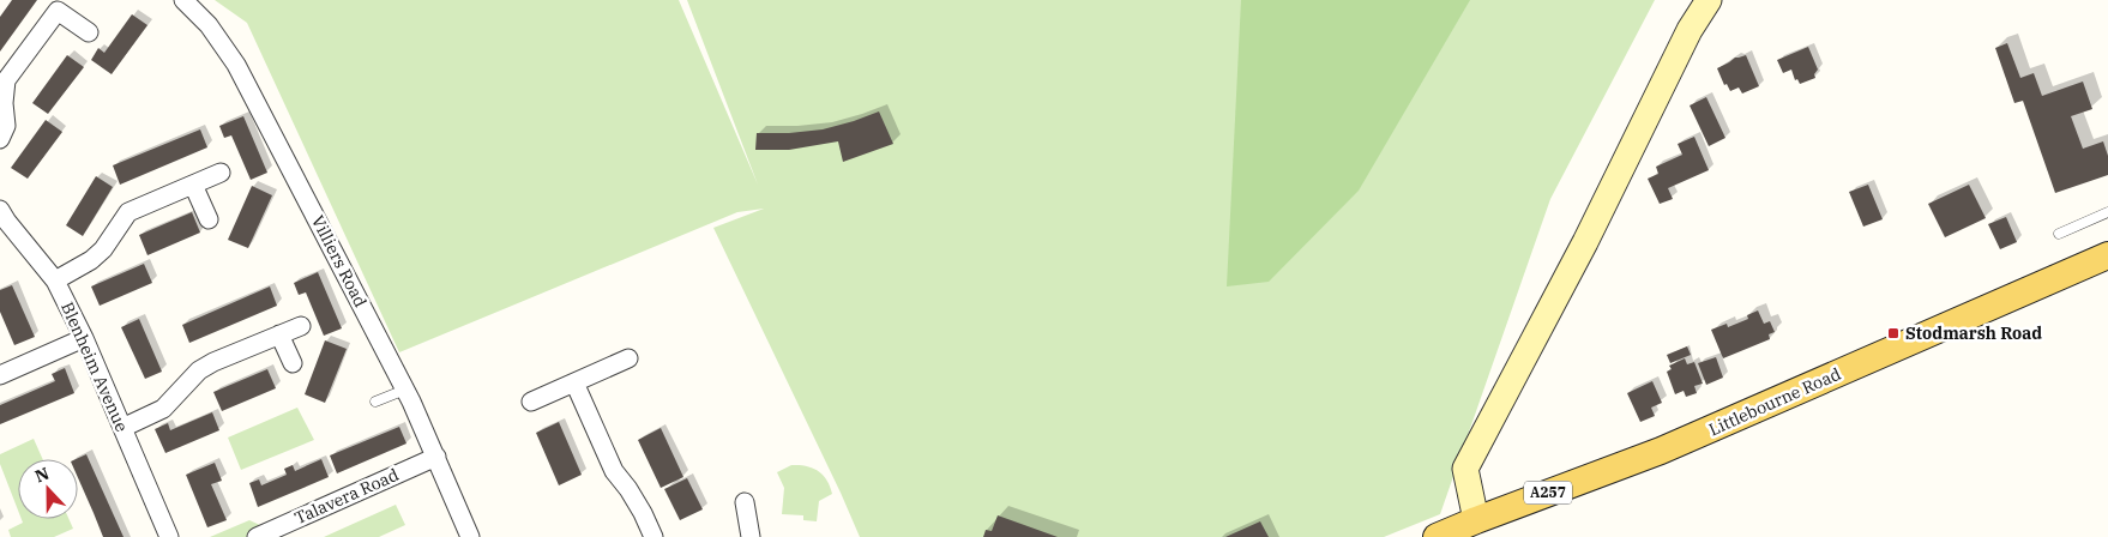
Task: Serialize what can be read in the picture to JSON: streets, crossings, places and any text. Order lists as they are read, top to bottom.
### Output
{
  "streets": {
    "main road": ["Littlebourne Road", "A257"],
    "street": ["Villiers Road", "Blenheim Avenue", "Talavera Road"]
  },
  "crossings": [
    ["Villiers Road", "Talavera Road"]
  ],
  "places": {
    "transit": ["Stodmarsh Road"]
  },
  "north": "top"
}
